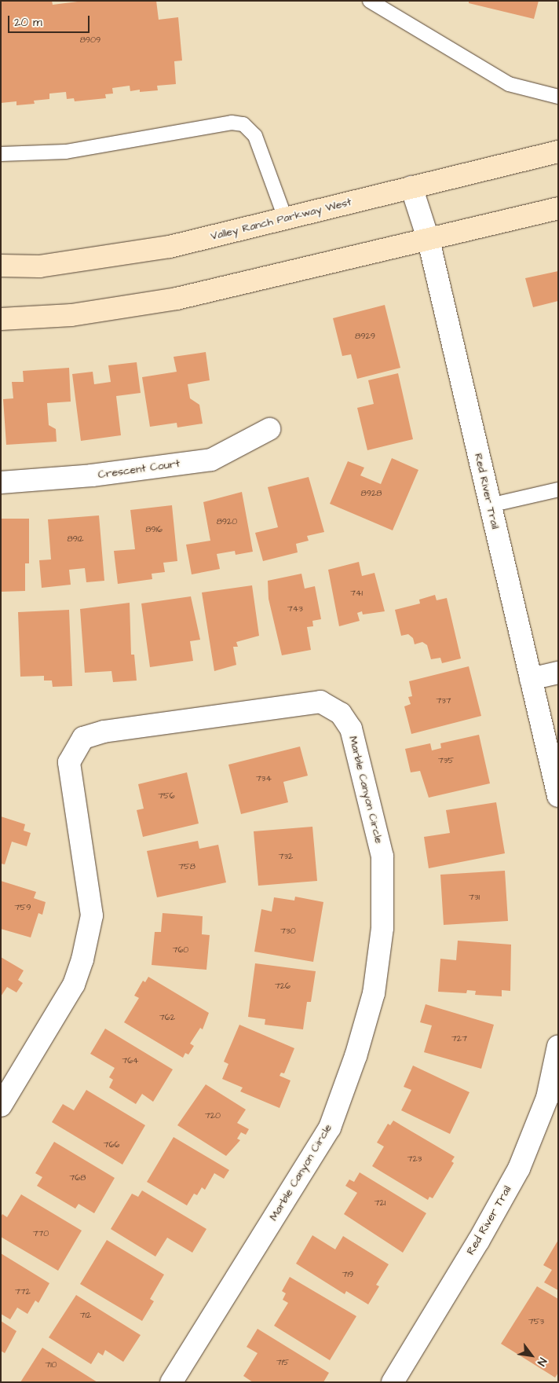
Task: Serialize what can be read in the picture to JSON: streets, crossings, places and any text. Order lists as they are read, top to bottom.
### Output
{
  "streets": {
    "main road": ["Valley Ranch Parkway West"],
    "street": ["Crescent Court", "Red River Trail", "Marble Canyon Circle"]
  },
  "crossings": [
    ["Valley Ranch Parkway West", "Red River Trail"]
  ],
  "house_numbers": [
    "8909",
    "8929",
    "8928",
    "8920",
    "8916",
    "8912",
    "741",
    "743",
    "737",
    "735",
    "734",
    "756",
    "732",
    "758",
    "731",
    "759",
    "730",
    "760",
    "726",
    "762",
    "727",
    "764",
    "720",
    "766",
    "723",
    "768",
    "721",
    "770",
    "719",
    "772",
    "712",
    "753",
    "715",
    "710"
  ],
  "scale_bar": "20 m",
  "north": "bottom right"
}
